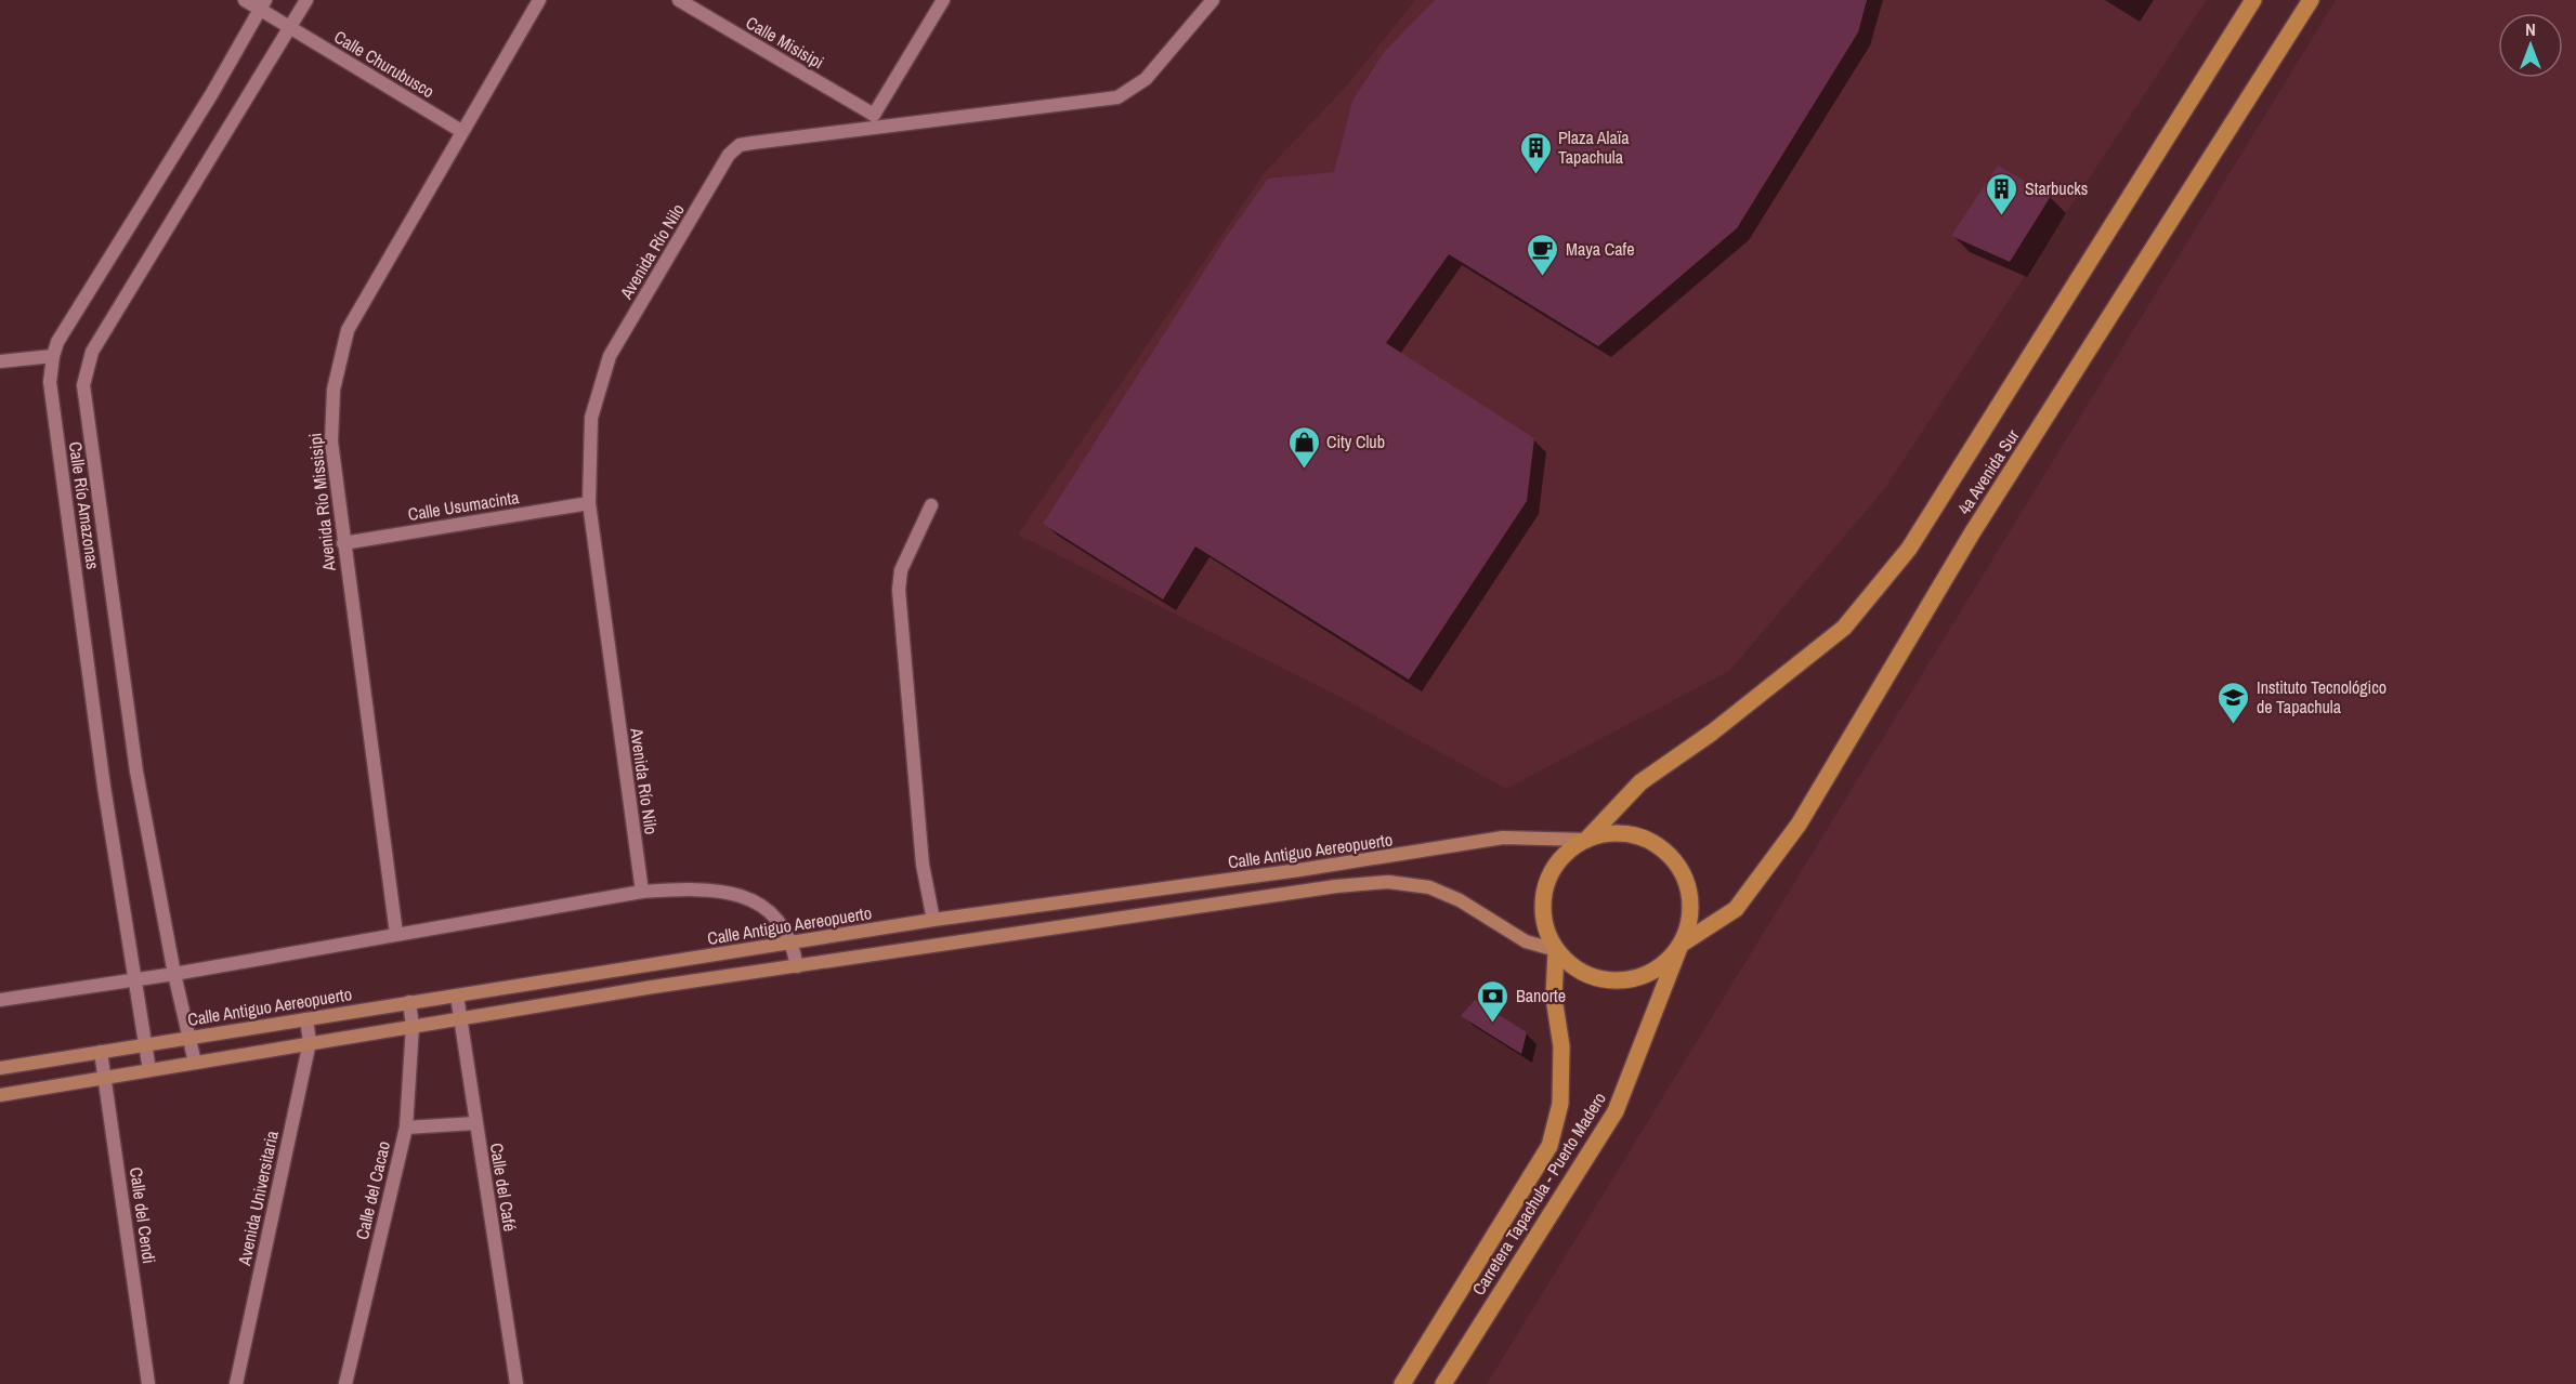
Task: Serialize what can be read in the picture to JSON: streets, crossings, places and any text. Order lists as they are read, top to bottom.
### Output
{
  "streets": {
    "main road": ["4a Avenida Sur", "Calle Antiguo Aereopuerto", "Carretera Tapachula - Puerto Madero"],
    "street": [
      "Calle Misisipi",
      "Calle Churubusco",
      "Avenida Río Nilo",
      "Avenida Río Missisipi",
      "Calle Río Amazonas",
      "Calle Usumacinta",
      "Calle del Café",
      "Calle del Cacao",
      "Avenida Universitaria",
      "Calle del Cendi"
    ]
  },
  "crossings": [
    ["Calle Churubusco", "Avenida Río Missisipi"],
    ["Calle Churubusco", "Calle Río Amazonas"],
    ["Avenida Río Nilo", "Calle Usumacinta"],
    ["4a Avenida Sur", "Calle Antiguo Aereopuerto"],
    ["4a Avenida Sur", "Carretera Tapachula - Puerto Madero"],
    ["Avenida Río Missisipi", "Calle Usumacinta"],
    ["Calle Río Amazonas", "Calle Antiguo Aereopuerto"],
    ["Calle Antiguo Aereopuerto", "Calle del Café"],
    ["Calle Antiguo Aereopuerto", "Calle del Cacao"],
    ["Calle Antiguo Aereopuerto", "Carretera Tapachula - Puerto Madero"],
    ["Calle Antiguo Aereopuerto", "Avenida Universitaria"],
    ["Calle Antiguo Aereopuerto", "Calle del Cendi"]
  ],
  "places": {
    "building": ["Plaza Alaïa Tapachula", "Starbucks"],
    "cafe": ["Maya Cafe"],
    "shop": ["City Club"],
    "school or university": ["Instituto Tecnológico de Tapachula"],
    "bank": ["Banorte"]
  },
  "north": "top"
}
